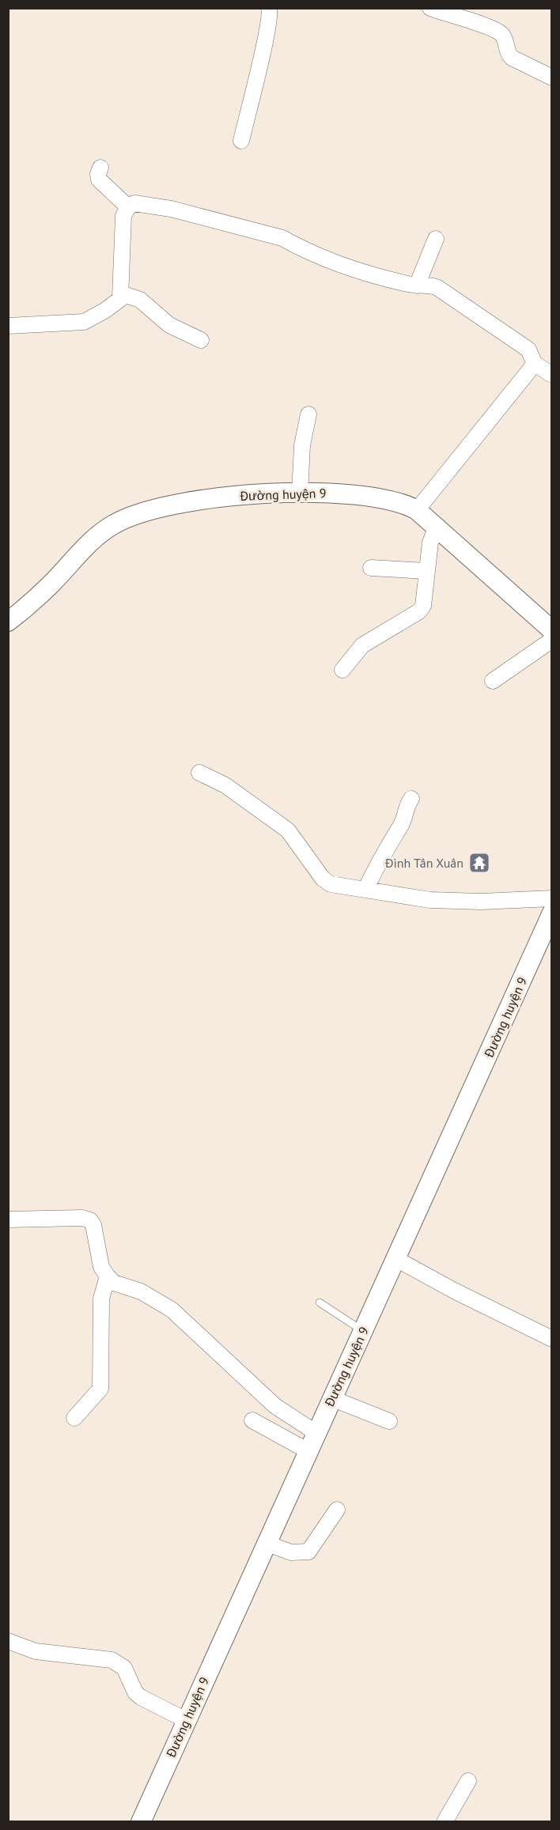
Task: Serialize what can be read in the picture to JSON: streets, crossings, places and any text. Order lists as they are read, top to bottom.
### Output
{
  "streets": {
    "street": ["Đường huyện 9"]
  },
  "places": {
    "temple": ["Đình Tân Xuân"]
  }
}
